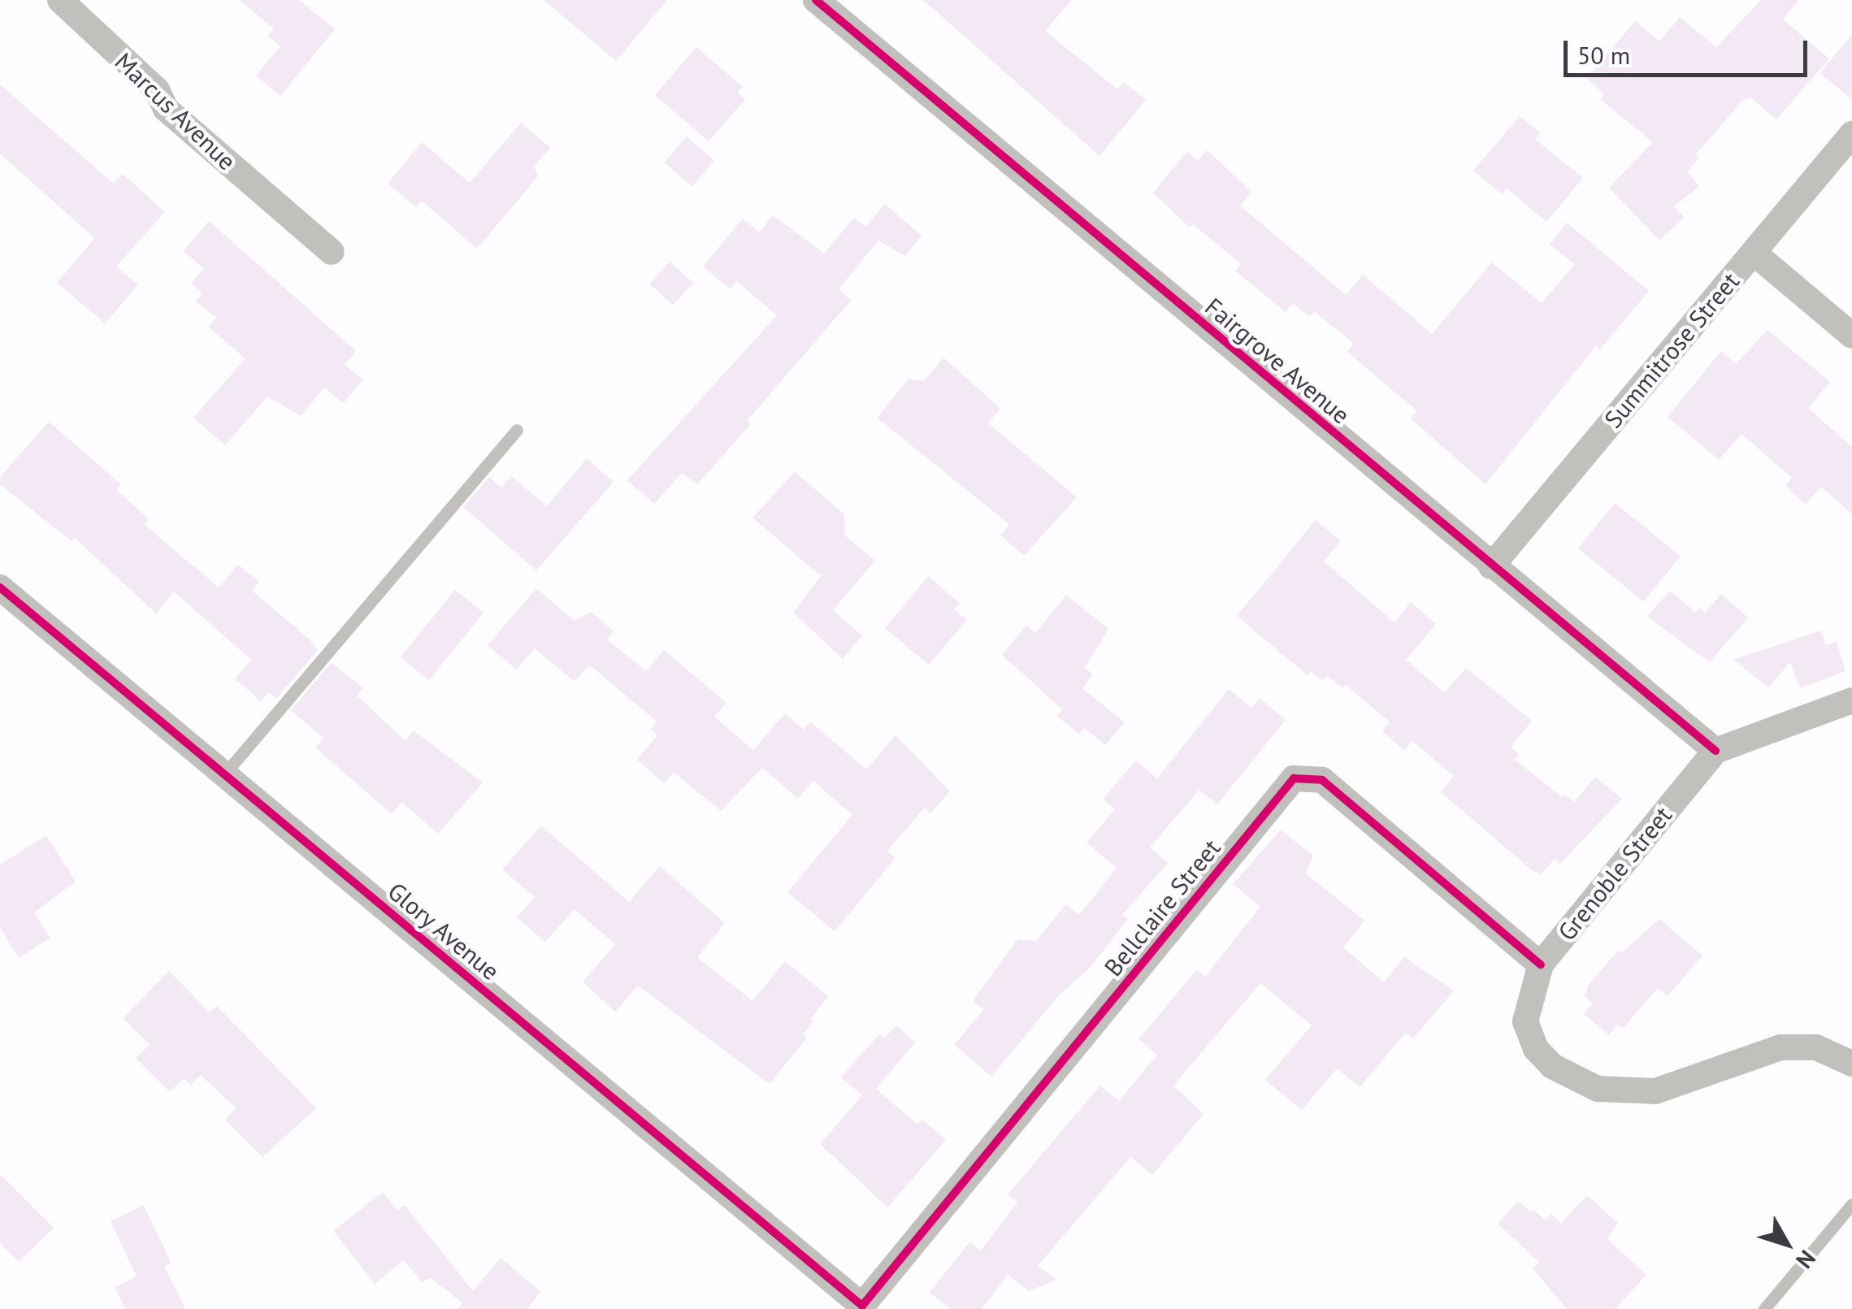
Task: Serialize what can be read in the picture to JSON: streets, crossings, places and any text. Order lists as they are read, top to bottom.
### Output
{
  "streets": {
    "street": [
      "Marcus Avenue",
      "Summitrose Street",
      "Fairgrove Avenue",
      "Grenoble Street",
      "Bellclaire Street",
      "Glory Avenue"
    ]
  },
  "crossings": [
    ["Summitrose Street", "Fairgrove Avenue"],
    ["Fairgrove Avenue", "Grenoble Street"],
    ["Grenoble Street", "Bellclaire Street"],
    ["Bellclaire Street", "Glory Avenue"]
  ],
  "scale_bar": "50 m",
  "north": "bottom right"
}
